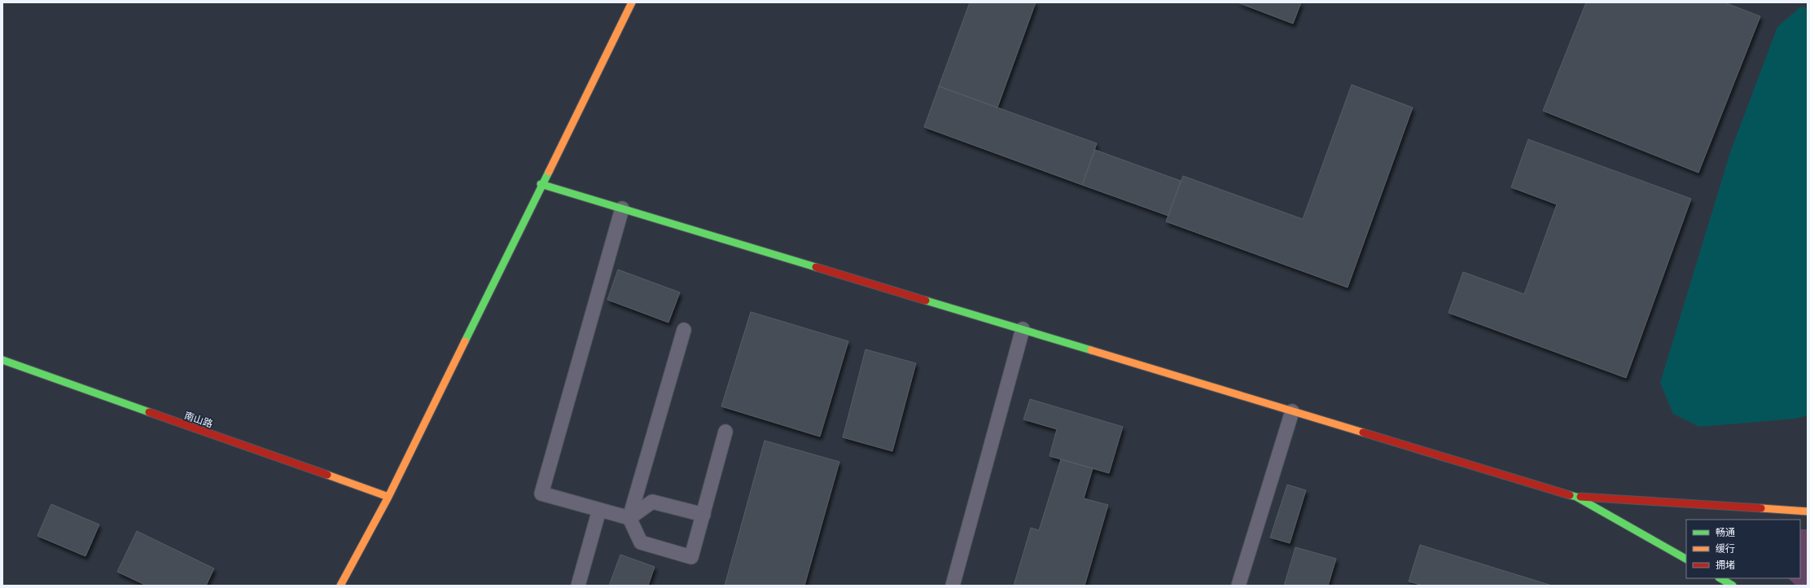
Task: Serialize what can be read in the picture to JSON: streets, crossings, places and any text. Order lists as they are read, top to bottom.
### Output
{
  "streets": {
    "main road": ["南山路"]
  },
  "legend": ["畅通", "缓行", "拥堵"]
}
